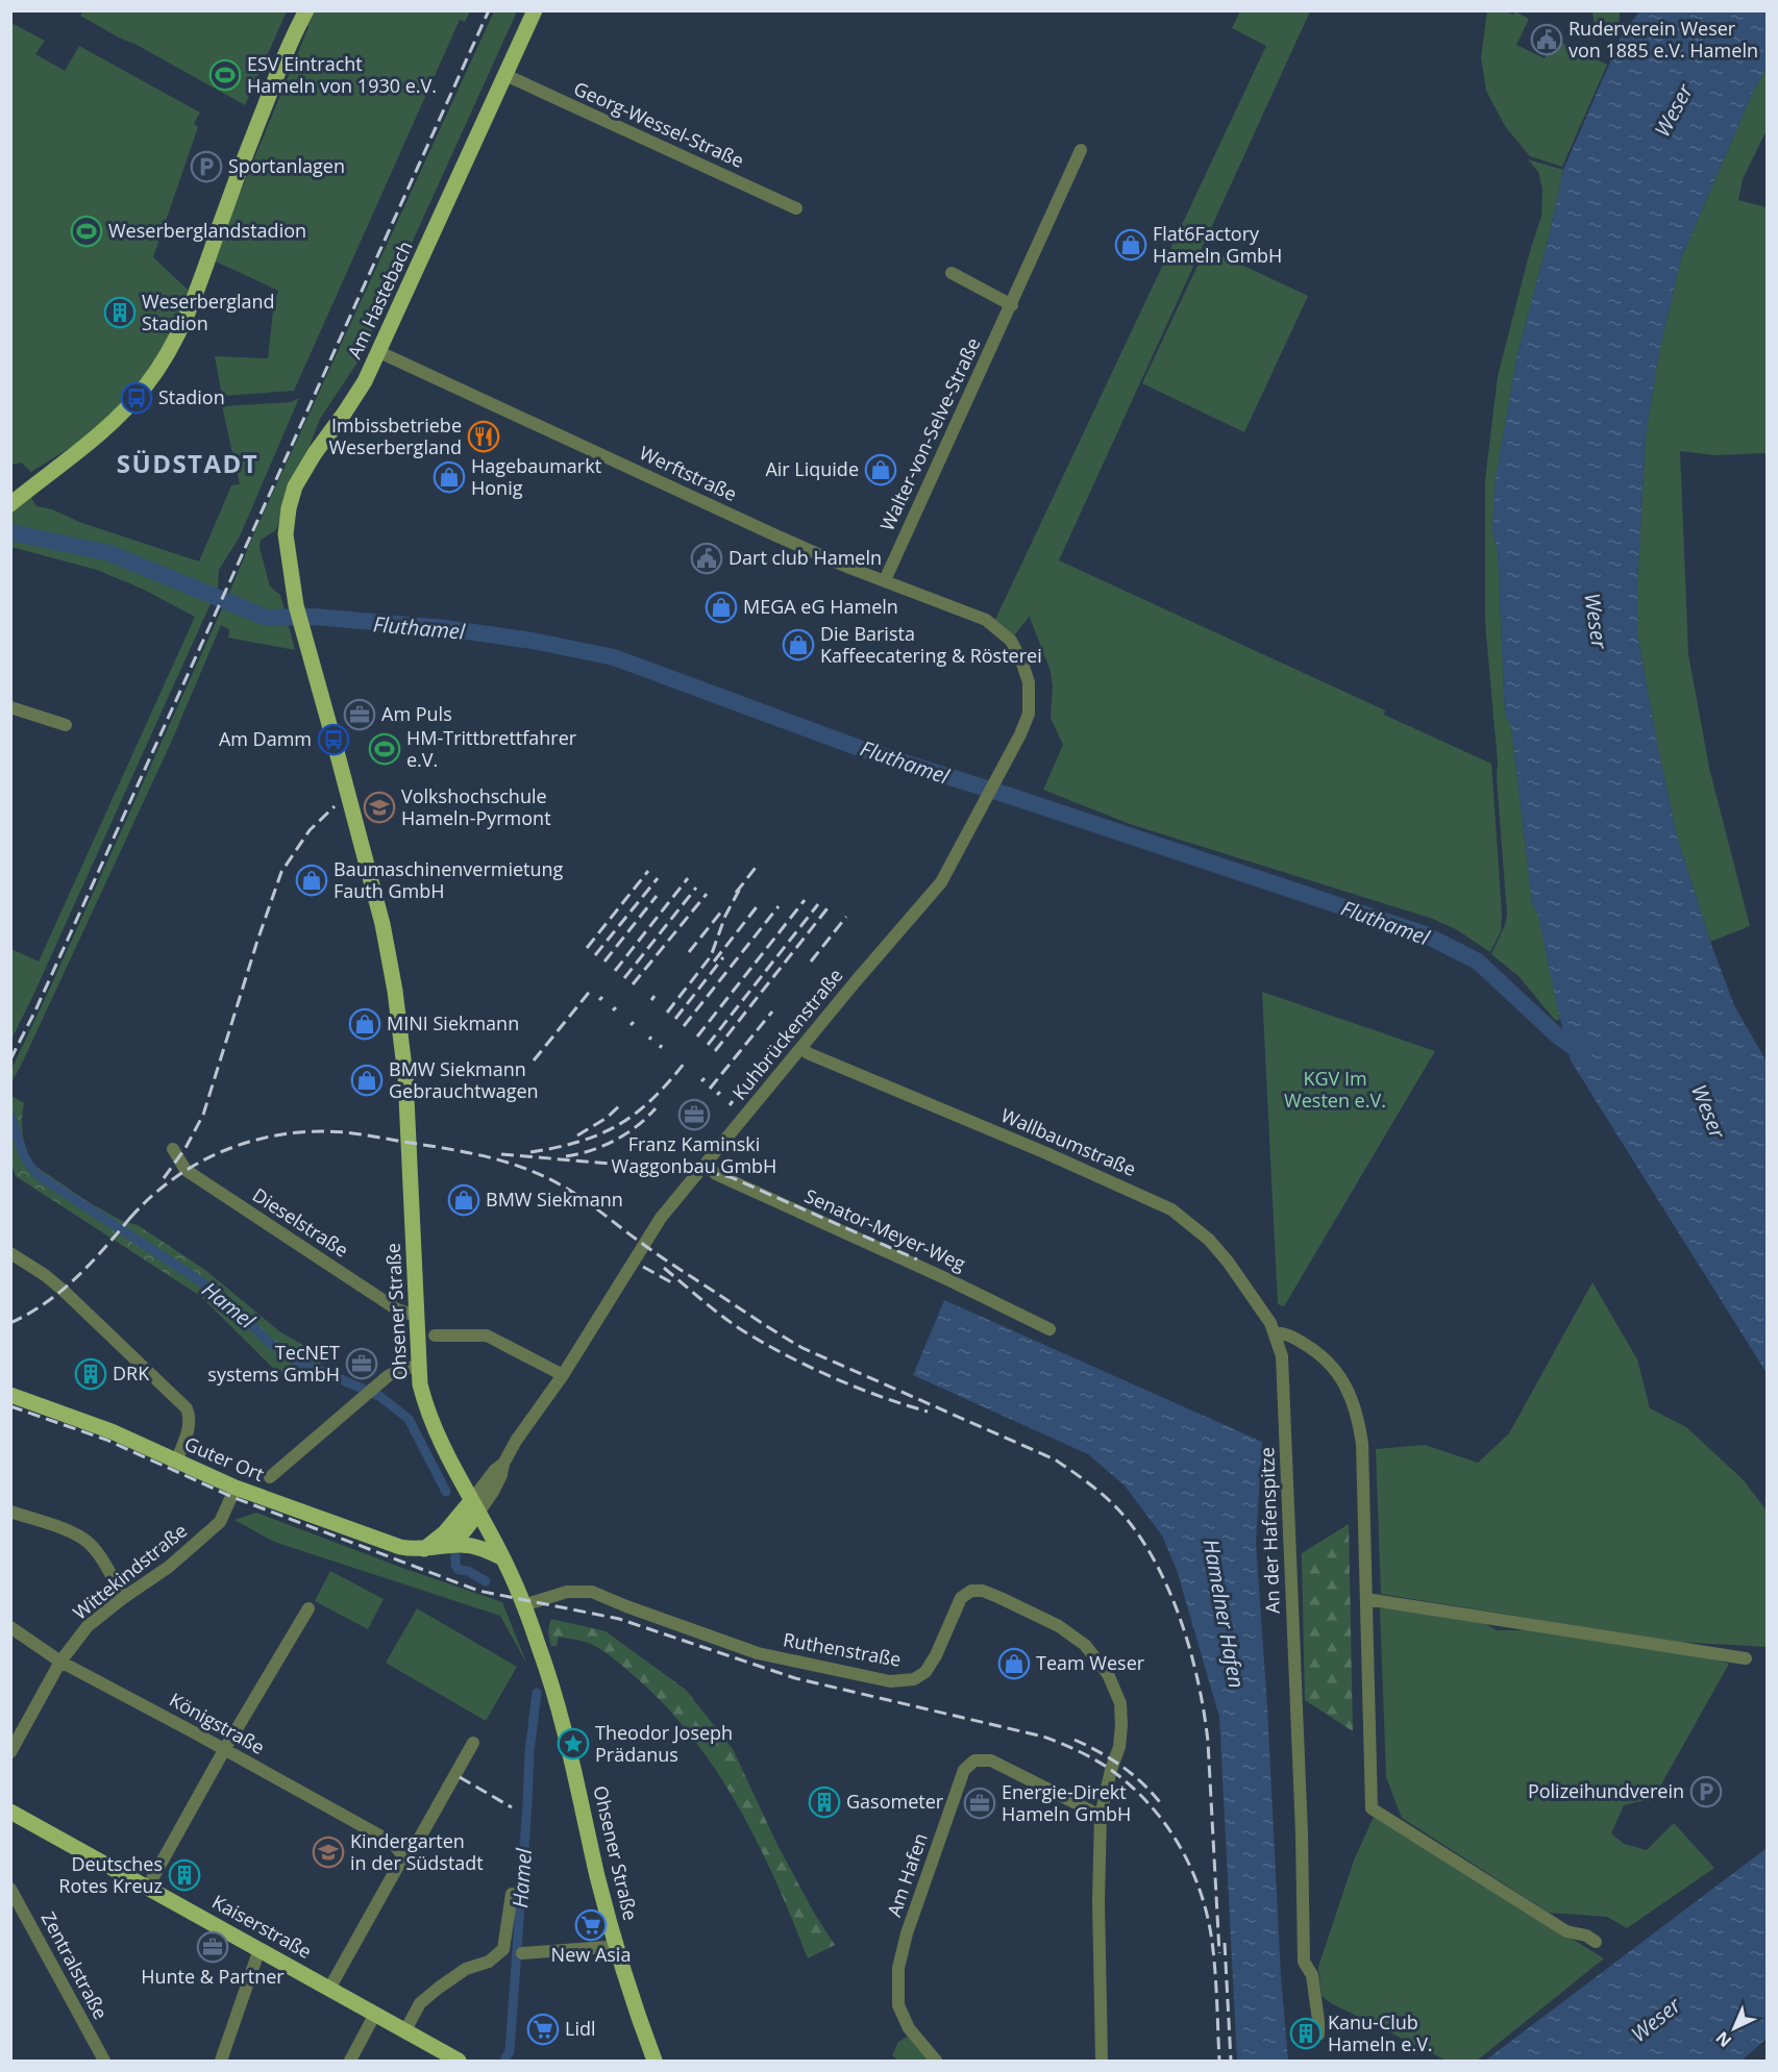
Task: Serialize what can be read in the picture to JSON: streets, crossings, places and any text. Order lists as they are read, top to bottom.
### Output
{
  "streets": {
    "main road": [
      "Am Hastebach",
      "Ohsener Straße",
      "Guter Ort",
      "Kaiserstraße"
    ],
    "street": [
      "Georg-Wessel-Straße",
      "Walter-von-Selve-Straße",
      "Werftstraße",
      "Kuhbrückenstraße",
      "Wallbaumstraße",
      "Dieselstraße",
      "Senator-Meyer-Weg",
      "An der Hafenspitze",
      "Wittekindstraße",
      "Ruthenstraße",
      "Königstraße",
      "Am Hafen",
      "Zentralstraße"
    ]
  },
  "crossings": [
    ["Georg-Wessel-Straße", "Am Hastebach"],
    ["Am Hastebach", "Werftstraße"],
    ["Am Hastebach", "Ohsener Straße"],
    ["Walter-von-Selve-Straße", "Werftstraße"],
    ["Werftstraße", "Kuhbrückenstraße"],
    ["Kuhbrückenstraße", "Wallbaumstraße"],
    ["Kuhbrückenstraße", "Senator-Meyer-Weg"],
    ["Kuhbrückenstraße", "Ohsener Straße"],
    ["Wallbaumstraße", "An der Hafenspitze"],
    ["Dieselstraße", "Ohsener Straße"],
    ["Ohsener Straße", "Guter Ort"],
    ["Ohsener Straße", "Ruthenstraße"],
    ["Guter Ort", "Wittekindstraße"],
    ["Wittekindstraße", "Königstraße"],
    ["Ruthenstraße", "Am Hafen"]
  ],
  "districts": ["SÜDSTADT"],
  "water": [
    "Weser",
    "Fluthamel",
    "Hamel",
    "Hamelner Hafen"
  ],
  "parks": ["KGV Im Westen e.V."],
  "places": {
    "public building": ["Ruderverein Weser von 1885 e.V. Hameln", "Dart club Hameln"],
    "sports": ["ESV Eintracht Hameln von 1930 e.V.", "Weserberglandstadion", "HM-Trittbrettfahrer e.V."],
    "parking": ["Sportanlagen", "Polizeihundverein"],
    "shop": [
      "Flat6Factory Hameln GmbH",
      "Air Liquide",
      "Hagebaumarkt Honig",
      "MEGA eG Hameln",
      "Die Barista Kaffeecatering & Rösterei",
      "Baumaschinenvermietung Fauth GmbH",
      "MINI Siekmann",
      "BMW Siekmann Gebrauchtwagen",
      "BMW Siekmann",
      "Team Weser"
    ],
    "building": [
      "Weserbergland Stadion",
      "DRK",
      "Gasometer",
      "Deutsches Rotes Kreuz",
      "Kanu-Club Hameln e.V."
    ],
    "bus stop": ["Stadion", "Am Damm"],
    "restaurant": ["Imbissbetriebe Weserbergland"],
    "office": [
      "Am Puls",
      "Franz Kaminski Waggonbau GmbH",
      "TecNET systems GmbH",
      "Energie-Direkt Hameln GmbH",
      "Hunte & Partner"
    ],
    "school or university": ["Volkshochschule Hameln-Pyrmont", "Kindergarten in der Südstadt"],
    "place": ["Theodor Joseph Prädanus"],
    "supermarket": ["New Asia", "Lidl"]
  },
  "north": "bottom left"
}
